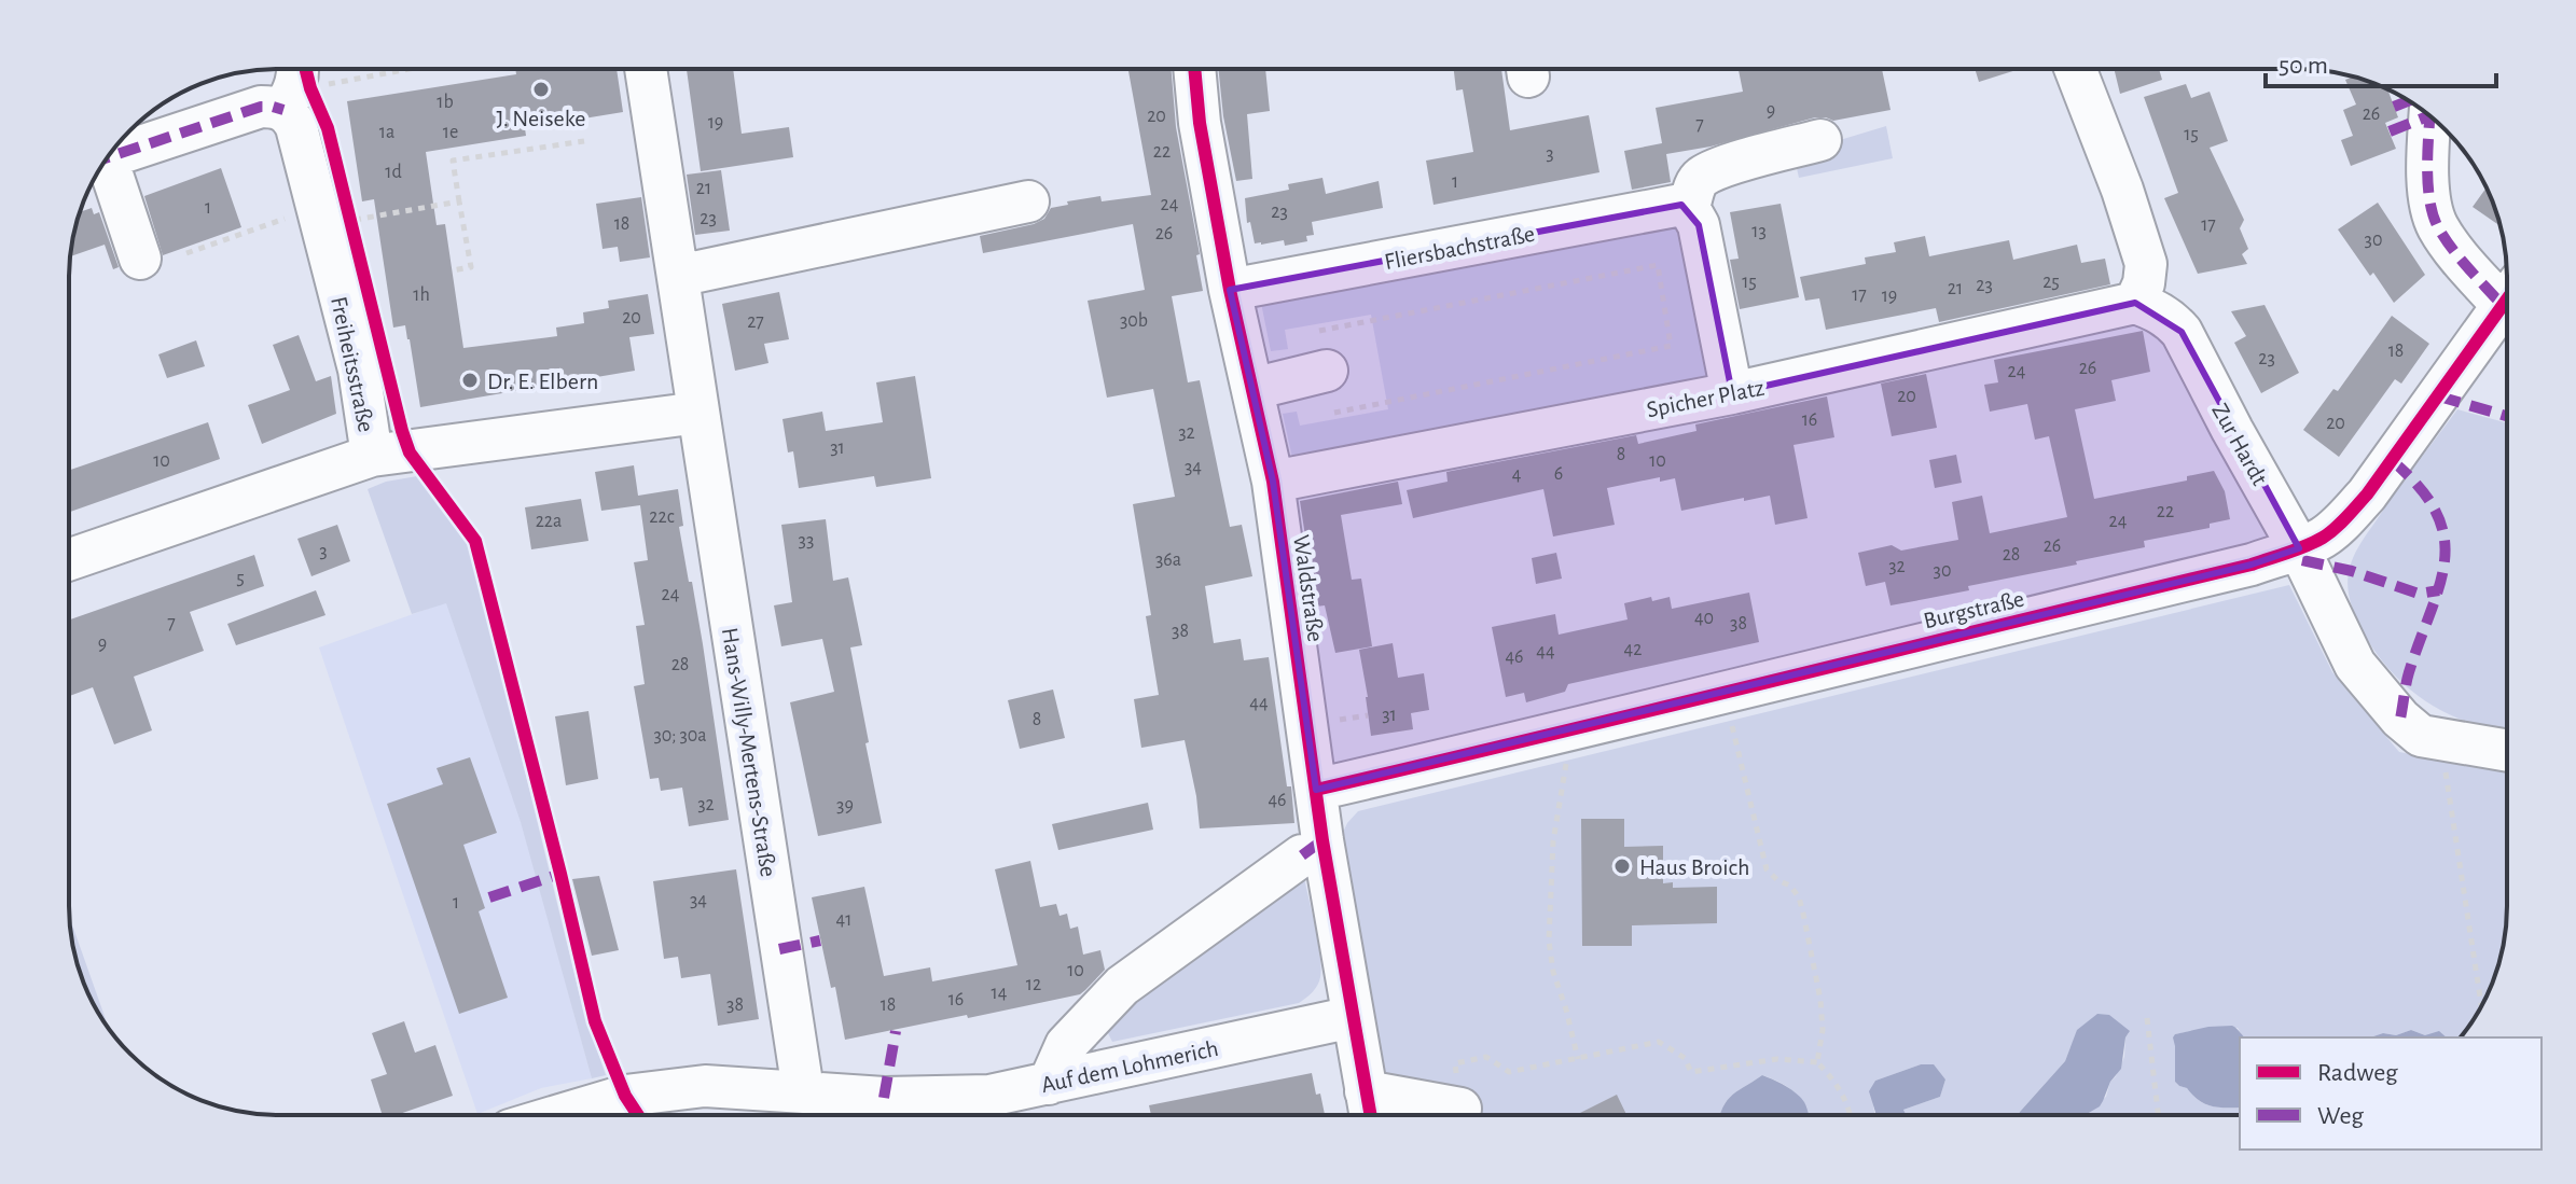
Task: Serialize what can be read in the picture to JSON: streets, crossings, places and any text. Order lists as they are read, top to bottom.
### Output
{
  "streets": {
    "street": [
      "Fliersbachstraße",
      "Freiheitsstraße",
      "Spicher Platz",
      "Zur Hardt",
      "Waldstraße",
      "Burgstraße",
      "Hans-Willy-Mertens-Straße",
      "Auf dem Lohmerich"
    ]
  },
  "crossings": [
    ["Fliersbachstraße", "Waldstraße"],
    ["Spicher Platz", "Zur Hardt"],
    ["Spicher Platz", "Waldstraße"],
    ["Zur Hardt", "Burgstraße"],
    ["Waldstraße", "Burgstraße"],
    ["Waldstraße", "Auf dem Lohmerich"],
    ["Hans-Willy-Mertens-Straße", "Auf dem Lohmerich"]
  ],
  "places": ["J. Neiseke", "Dr. E. Elbern", "Haus Broich"],
  "house_numbers": [
    "1b",
    "9",
    "26",
    "20",
    "19",
    "7",
    "1a",
    "1e",
    "15",
    "22",
    "3",
    "1d",
    "1",
    "21",
    "24",
    "1",
    "23",
    "23",
    "18",
    "17",
    "13",
    "26",
    "30",
    "15",
    "25",
    "23",
    "21",
    "1h",
    "17",
    "19",
    "20",
    "30b",
    "27",
    "18",
    "23",
    "26",
    "24",
    "20",
    "16",
    "20",
    "32",
    "31",
    "8",
    "10",
    "10",
    "34",
    "6",
    "4",
    "22",
    "22c",
    "22a",
    "24",
    "33",
    "26",
    "3",
    "28",
    "36a",
    "32",
    "30",
    "5",
    "24",
    "40",
    "7",
    "38",
    "38",
    "9",
    "42",
    "44",
    "46",
    "28",
    "44",
    "31",
    "8",
    "30; 30a",
    "46",
    "32",
    "39",
    "34",
    "1",
    "41",
    "10",
    "12",
    "14",
    "16",
    "38",
    "18"
  ],
  "legend": ["Radweg", "Weg"],
  "scale_bar": "50 m"
}
